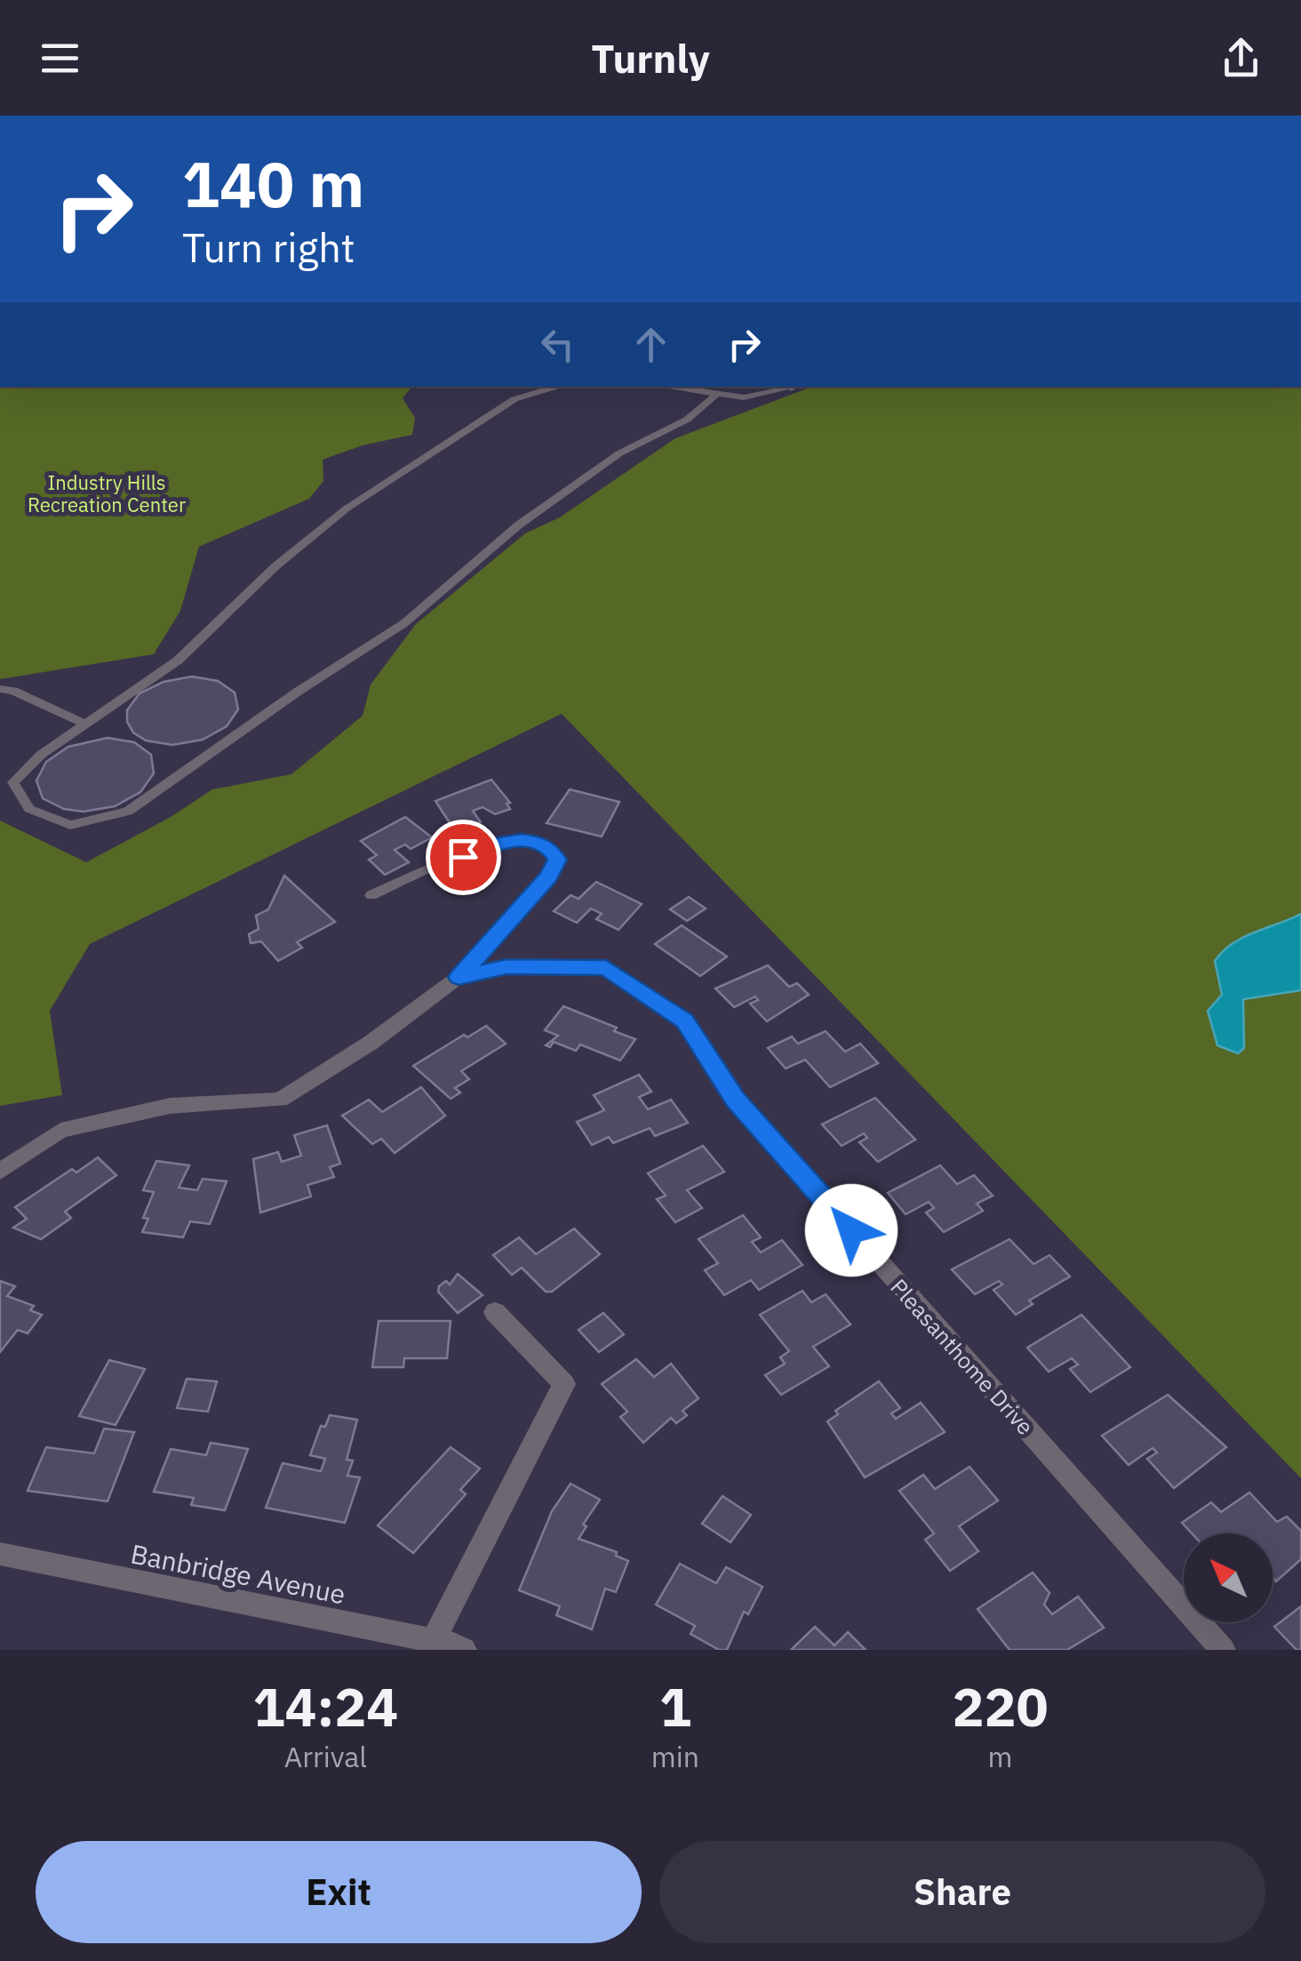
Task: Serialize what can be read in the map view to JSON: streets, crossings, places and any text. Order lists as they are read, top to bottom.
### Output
{
  "streets": {
    "street": ["Pleasanthome Drive", "Banbridge Avenue"]
  },
  "parks": ["Industry Hills Recreation Center"],
  "north": "top left",
  "page": {
    "header": "Turnly",
    "turn": ["140 m", "Turn right"],
    "eta": [
      "14:24",
      "Arrival",
      "1",
      "min",
      "220",
      "m"
    ],
    "buttons": ["Exit", "Share"]
  }
}
